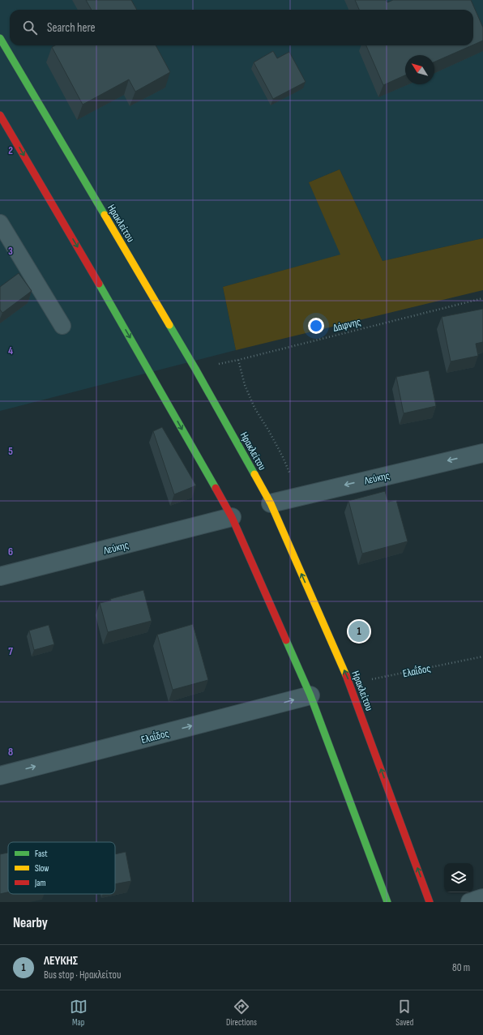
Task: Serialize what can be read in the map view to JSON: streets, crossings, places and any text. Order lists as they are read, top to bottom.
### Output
{
  "streets": {
    "main road": ["Ηρακλείτου"],
    "street": ["Λεύκης", "Ελαΐδος"],
    "path": ["Δάφνης"]
  },
  "crossings": [
    ["Ηρακλείτου", "Δάφνης"],
    ["Ηρακλείτου", "Λεύκης"],
    ["Ηρακλείτου", "Ελαΐδος"]
  ],
  "one_way": ["Λεύκης", "Ελαΐδος"],
  "legend": ["Fast", "Slow", "Jam"],
  "north": "top left",
  "page": {
    "search": "Search here",
    "pins": "1",
    "heading": "Nearby",
    "list": [
      {
        "mark": "1",
        "name": "ΛΕΥΚΗΣ",
        "note": "Bus stop · Ηρακλείτου",
        "value": "80 m"
      }
    ],
    "nav": ["Map", "Directions", "Saved"]
  },
  "grid": {
    "rows": [
      "2",
      "3",
      "4",
      "5",
      "6",
      "7",
      "8"
    ]
  }
}
